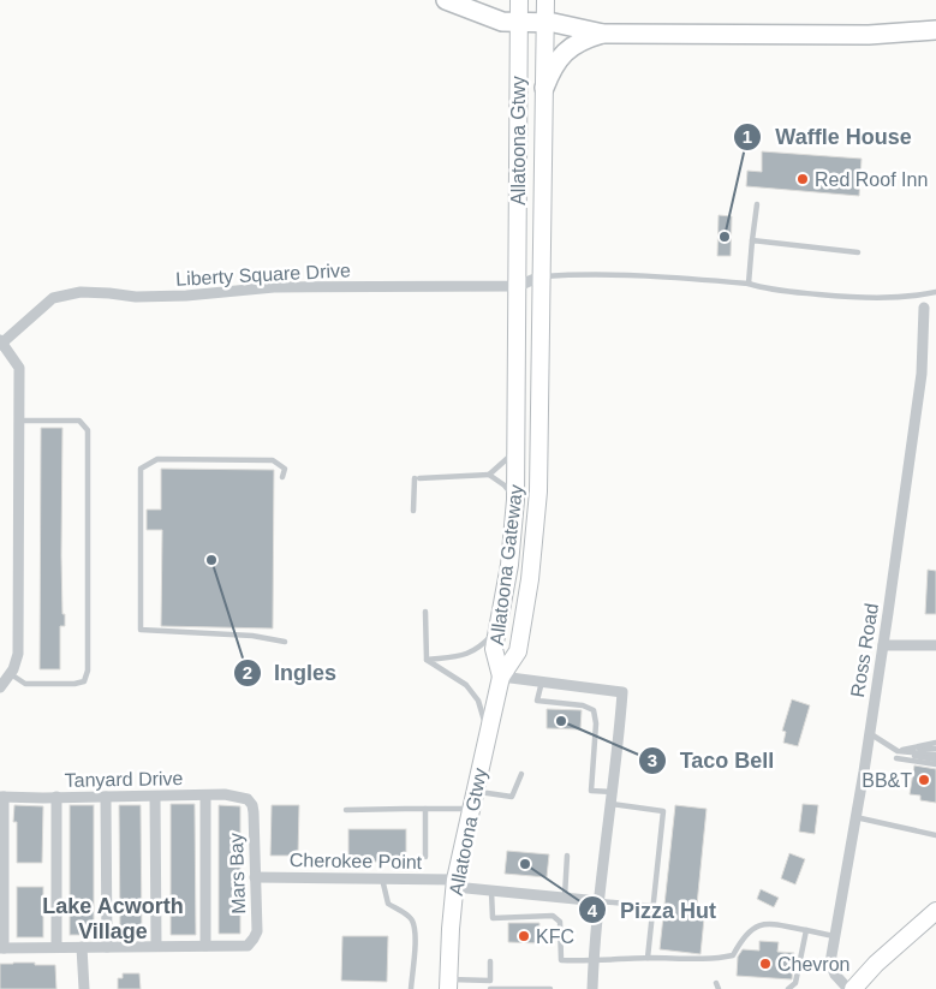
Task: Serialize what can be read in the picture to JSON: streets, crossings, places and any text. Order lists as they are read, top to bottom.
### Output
{
  "streets": {
    "main road": ["Allatoona Gtwy", "Allatoona Gateway"],
    "street": [
      "Liberty Square Drive",
      "Ross Road",
      "Tanyard Drive",
      "Cherokee Point",
      "Mars Bay"
    ]
  },
  "crossings": [
    ["Allatoona Gtwy", "Allatoona Gateway"],
    ["Allatoona Gtwy", "Cherokee Point"],
    ["Liberty Square Drive", "Allatoona Gateway"],
    ["Tanyard Drive", "Mars Bay"],
    ["Cherokee Point", "Mars Bay"]
  ],
  "districts": ["Lake Acworth Village"],
  "places": [
    "Red Roof Inn",
    "Waffle House",
    "Ingles",
    "Taco Bell",
    "BB&T",
    "Pizza Hut",
    "KFC",
    "Chevron"
  ]
}
